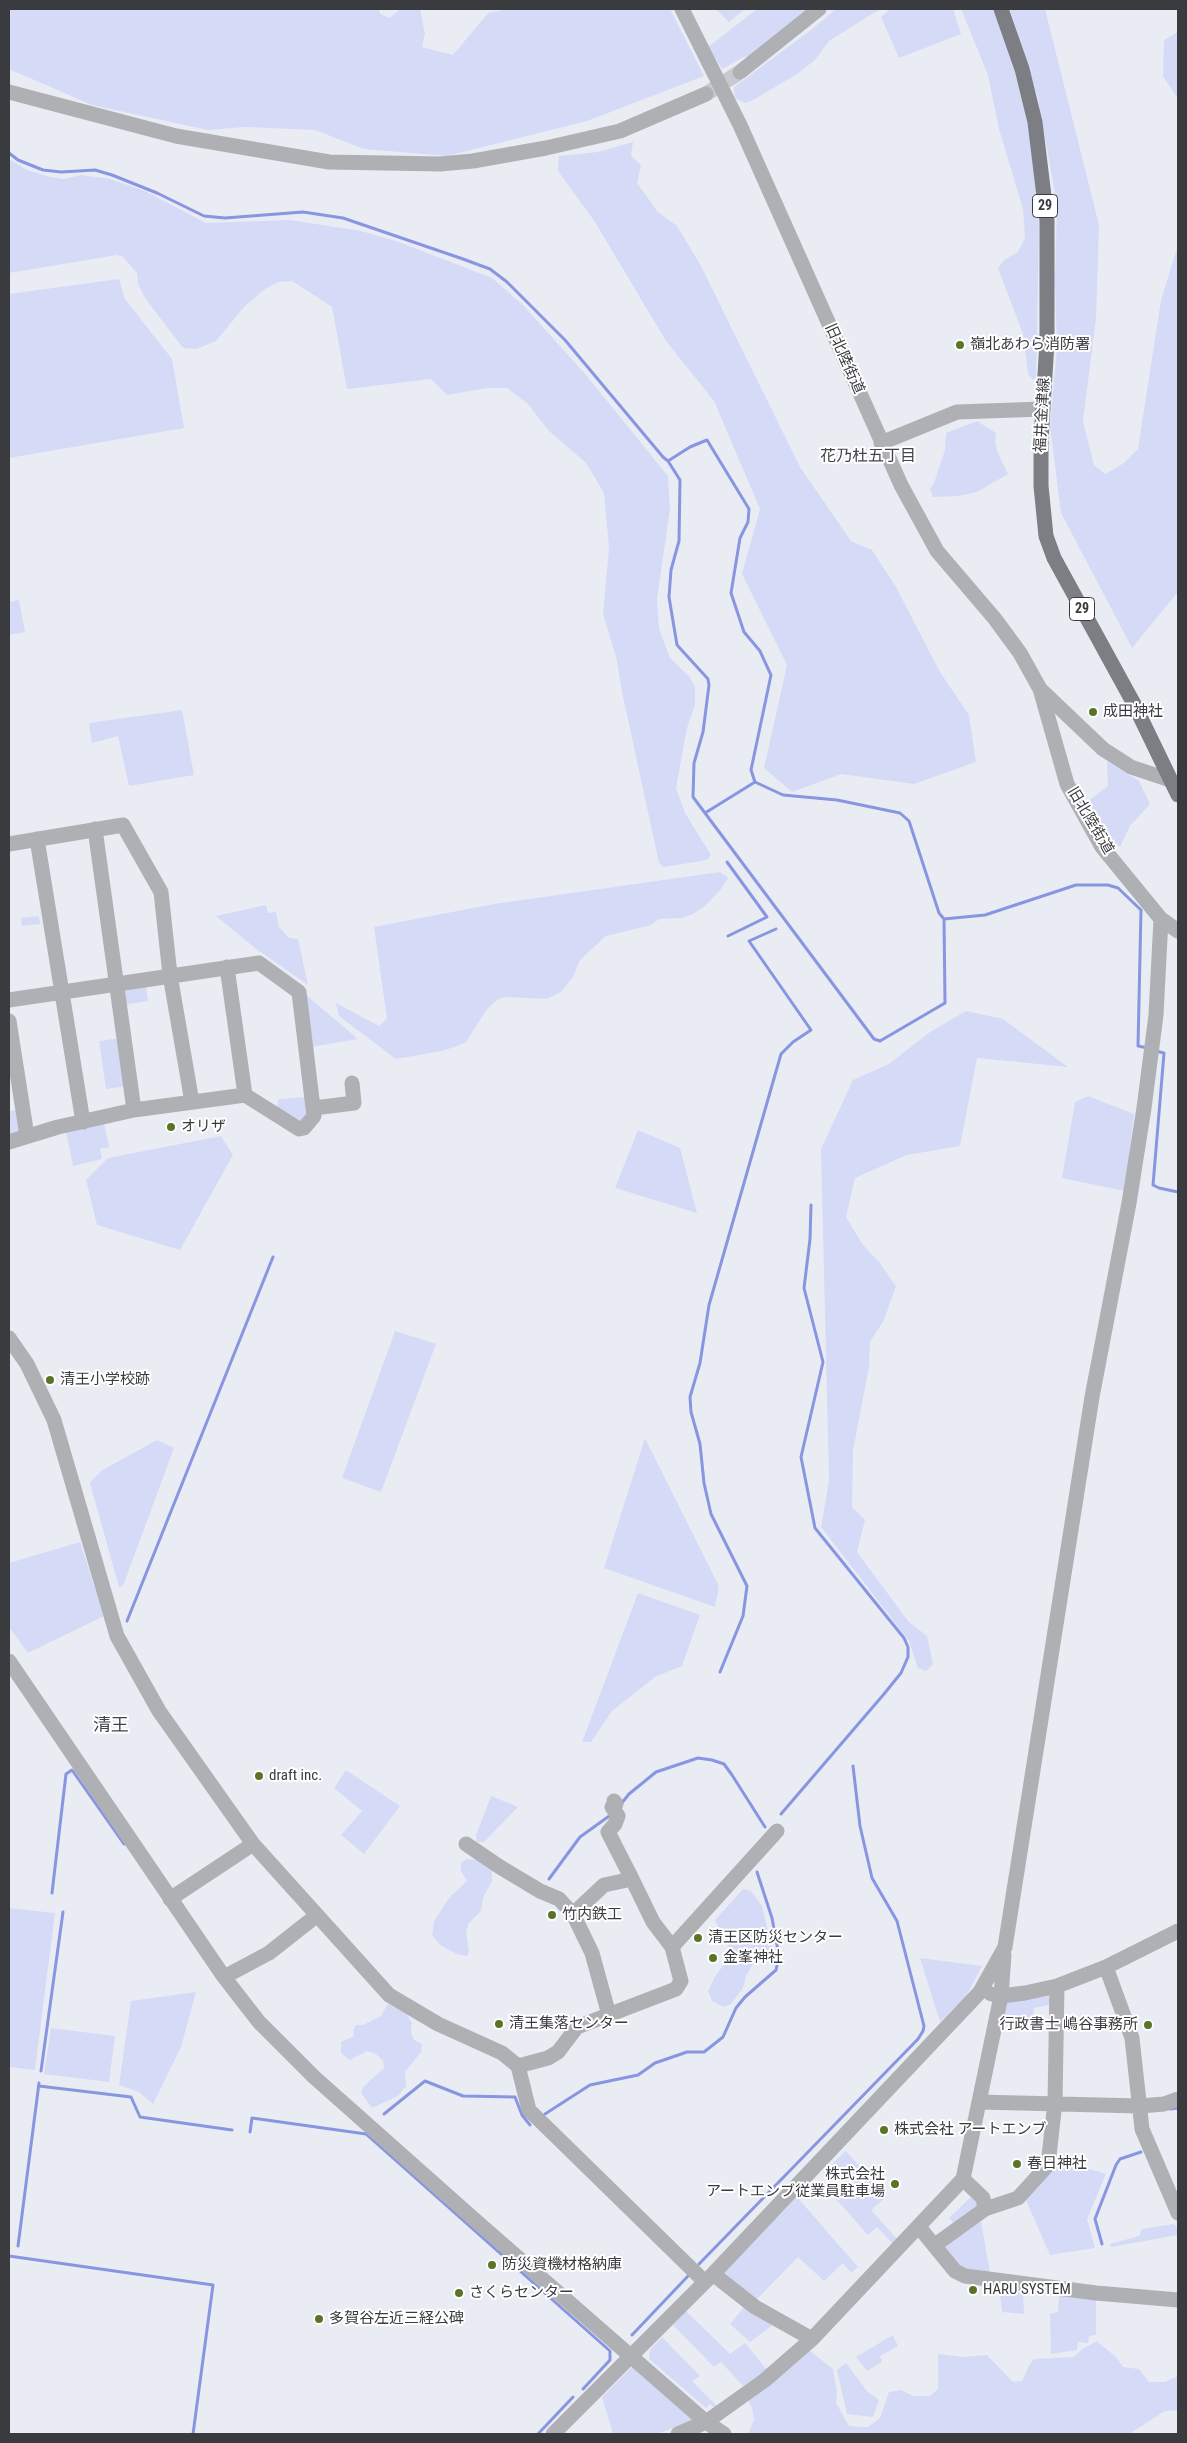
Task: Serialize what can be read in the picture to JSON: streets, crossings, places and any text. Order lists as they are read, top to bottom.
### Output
{
  "streets": {
    "main road": ["29", "福井金津線"],
    "street": ["旧北陸街道"]
  },
  "crossings": [
    ["旧北陸街道", "福井金津線"]
  ],
  "districts": ["花乃杜五丁目", "清王"],
  "places": [
    "嶺北あわら消防署",
    "成田神社",
    "オリザ",
    "清王小学校跡",
    "draft inc.",
    "竹内鉄工",
    "清王区防災センター",
    "金峯神社",
    "清王集落センター",
    "行政書士 嶋谷事務所",
    "株式会社 アートエンブ",
    "春日神社",
    "株式会社 アートエンブ従業員駐車場",
    "防災資機材格納庫",
    "HARU SYSTEM",
    "さくらセンター",
    "多賀谷左近三経公碑"
  ]
}
